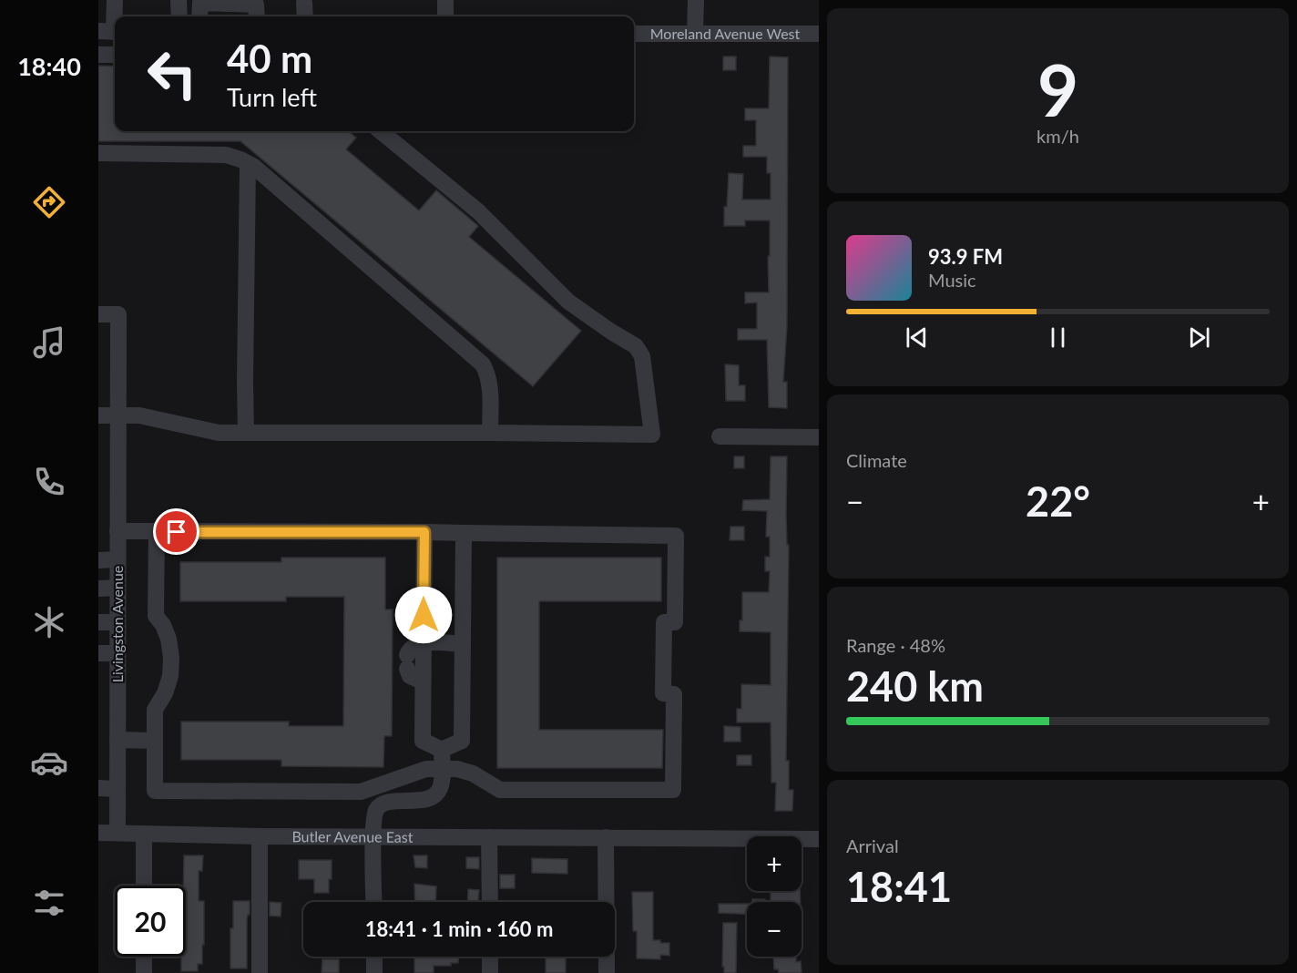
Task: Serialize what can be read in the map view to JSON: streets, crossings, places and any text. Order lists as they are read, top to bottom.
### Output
{
  "streets": {
    "street": ["Moreland Avenue West", "Livingston Avenue", "Butler Avenue East"]
  },
  "crossings": [
    ["Livingston Avenue", "Butler Avenue East"]
  ],
  "page": {
    "tabs": "18:40",
    "tile": [
      ["9", "km/h"],
      "Climate",
      ["Range · 48%", "240 km"],
      ["Arrival", "18:41"]
    ],
    "turn": ["40 m", "Turn left"],
    "song": ["93.9 FM", "Music"],
    "heat": ["−", "22°", "+"],
    "map_buttons": ["+", "−"],
    "limit": "20",
    "trip": "18:41 · 1 min · 160 m"
  }
}
